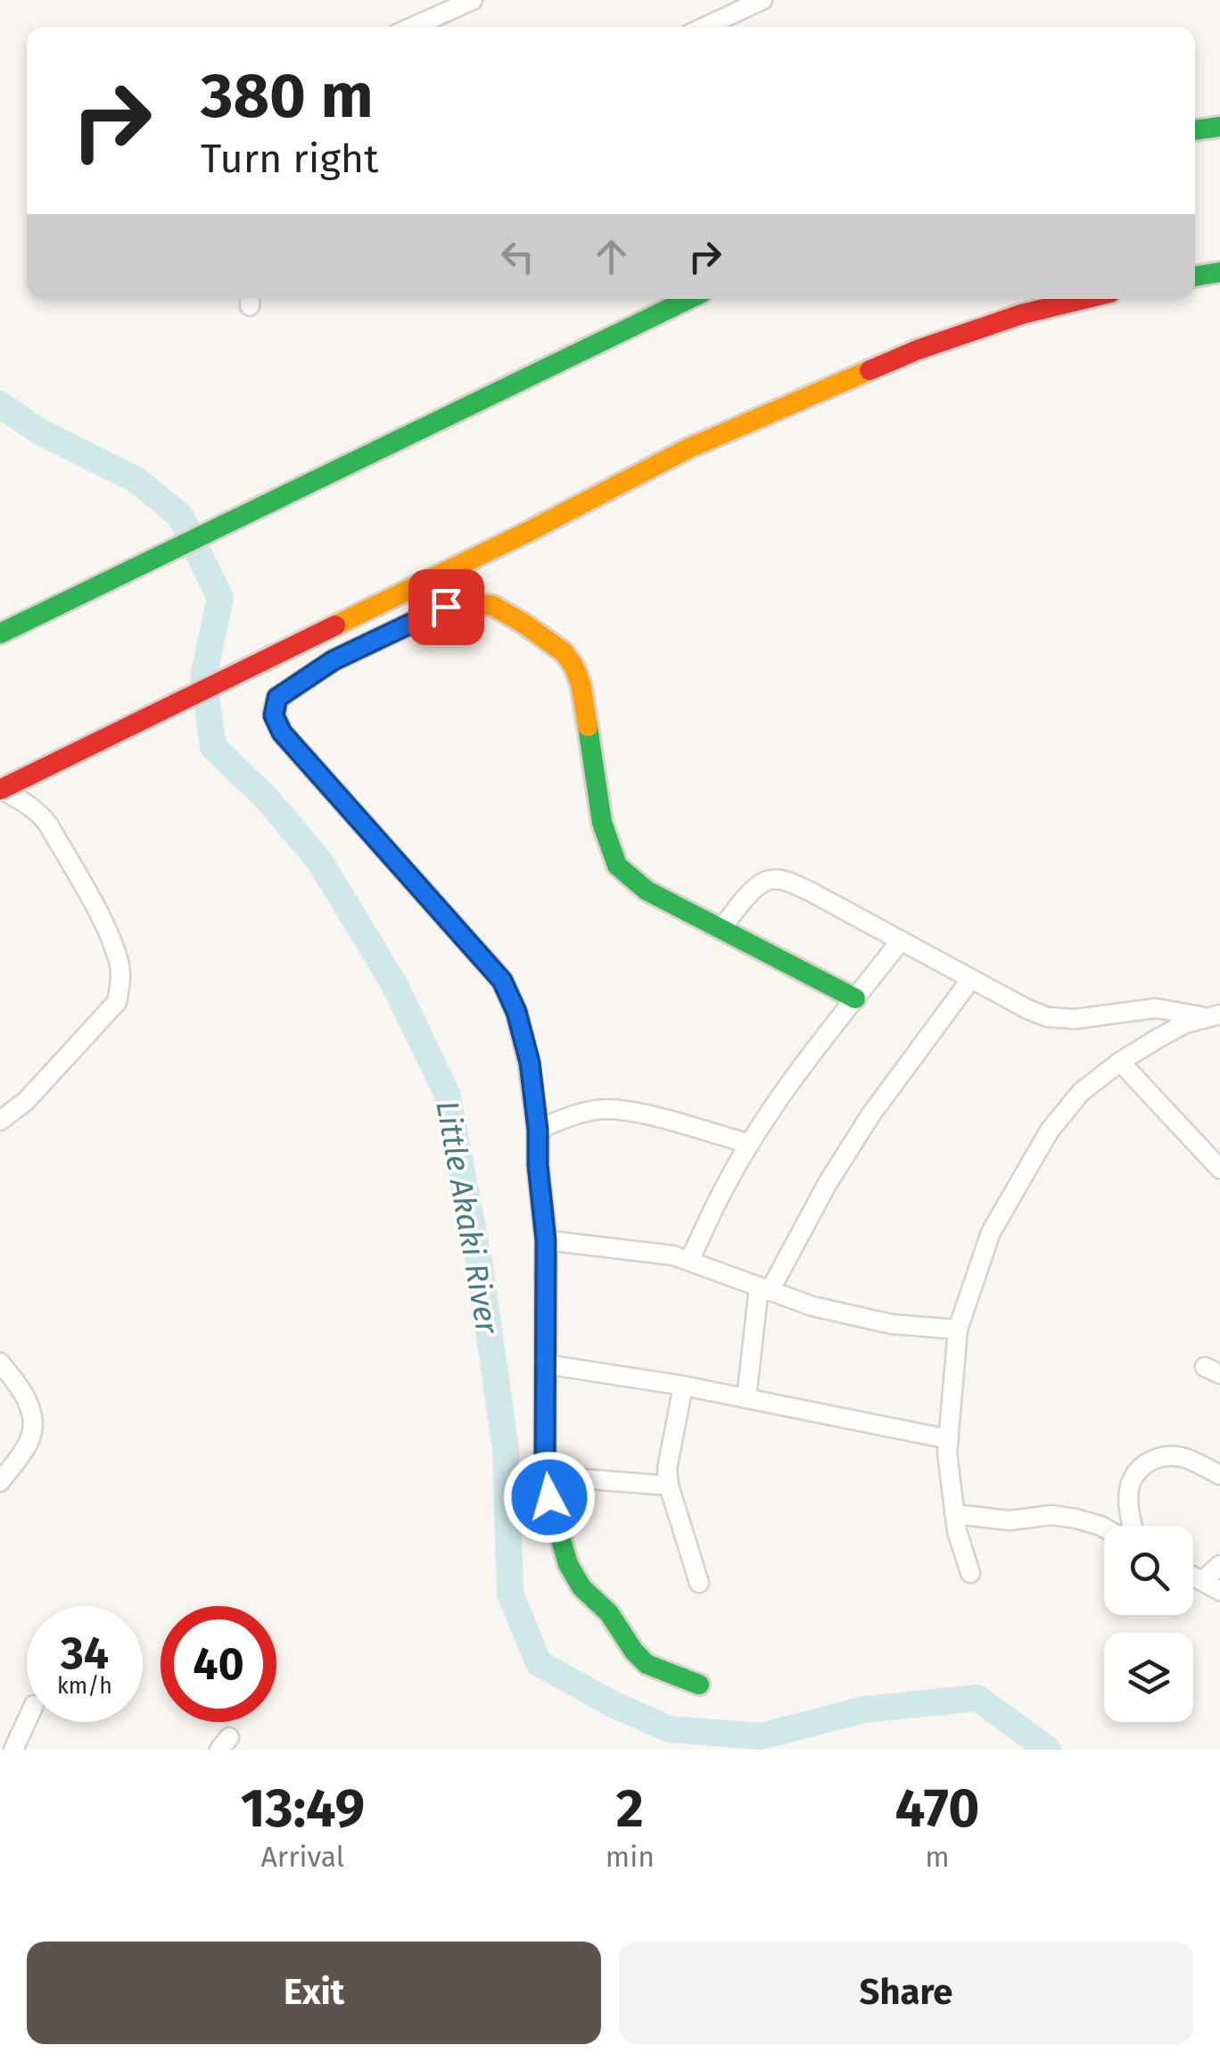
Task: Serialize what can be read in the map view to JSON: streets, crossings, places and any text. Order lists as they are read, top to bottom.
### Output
{
  "water": ["Little Akaki River"],
  "page": {
    "turn": ["380 m", "Turn right"],
    "speed": "34 km/h",
    "limit": "40",
    "eta": [
      "13:49",
      "Arrival",
      "2",
      "min",
      "470",
      "m"
    ],
    "buttons": ["Exit", "Share"]
  }
}
